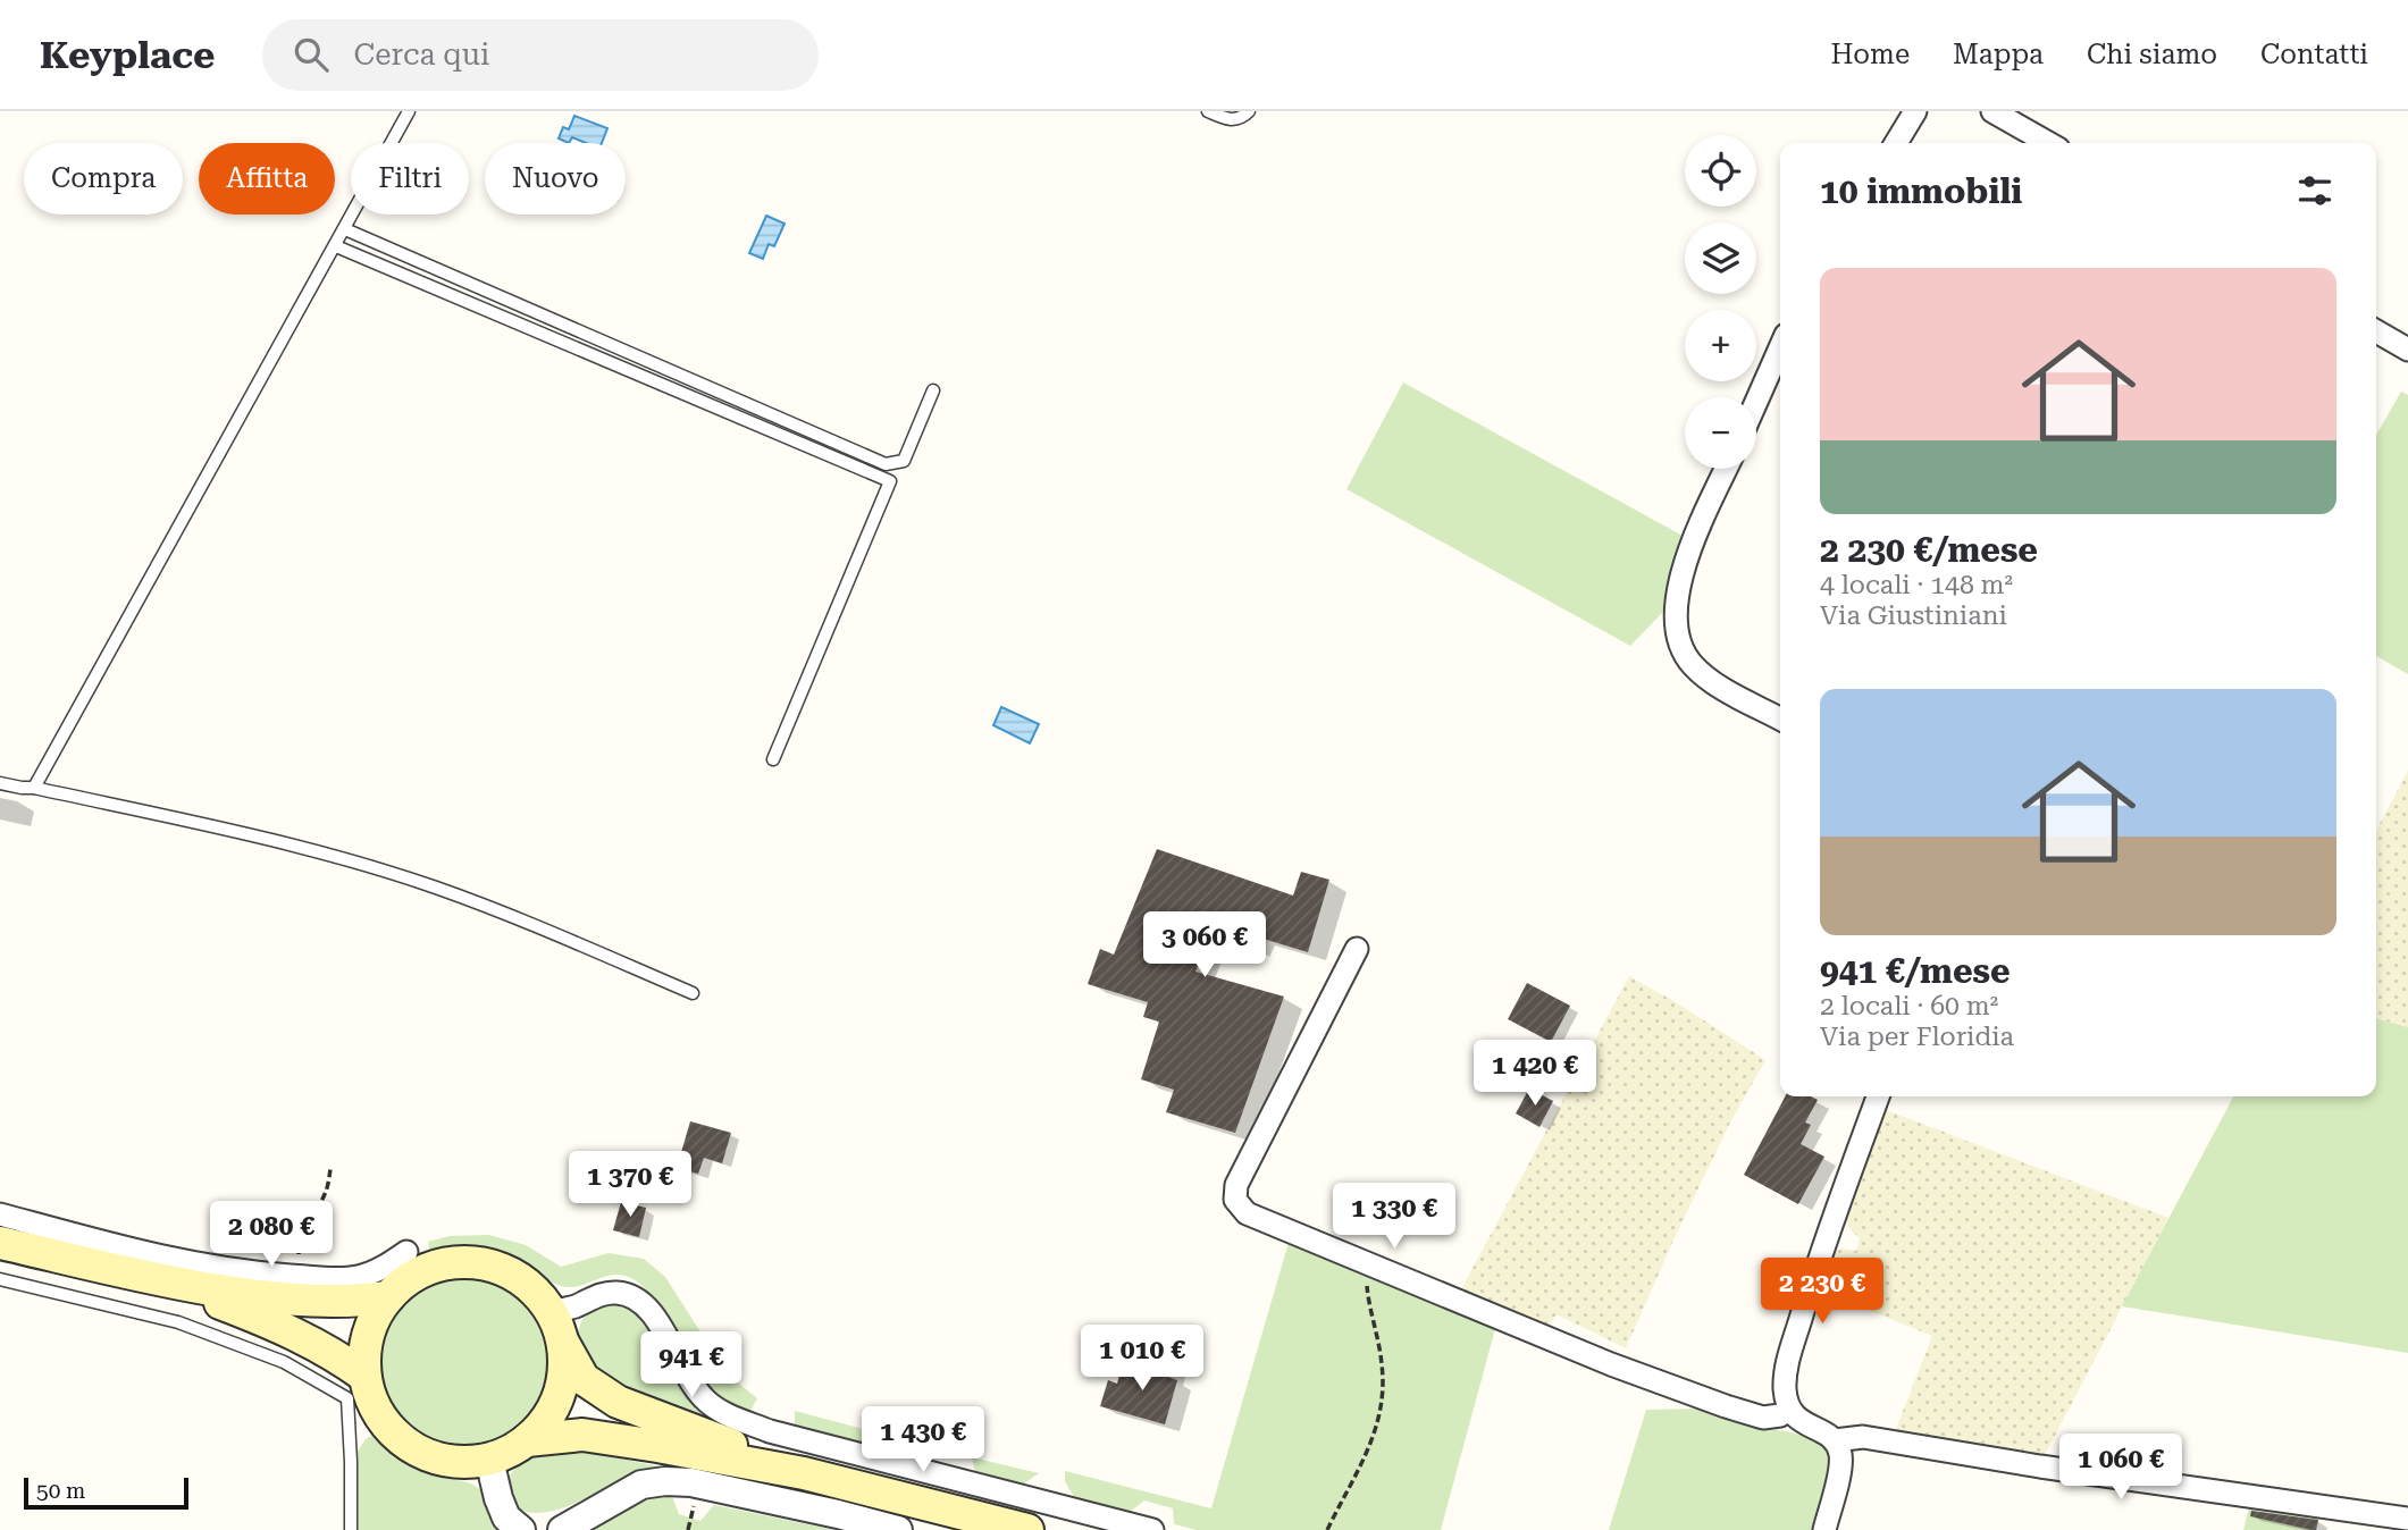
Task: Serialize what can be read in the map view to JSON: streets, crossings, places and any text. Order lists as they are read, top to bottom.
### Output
{
  "scale_bar": "50 m",
  "page": {
    "header": "Keyplace",
    "search": "Cerca qui",
    "nav": [
      "Home",
      "Mappa",
      "Chi siamo",
      "Contatti"
    ],
    "map_buttons": ["+", "−"],
    "chip": [
      "Compra",
      "Affitta",
      "Filtri",
      "Nuovo"
    ],
    "heading": "10 immobili",
    "list": [
      {
        "name": "2 230 €/mese",
        "note": "4 locali · 148 m² · Via Giustiniani"
      },
      {
        "name": "941 €/mese",
        "note": "2 locali · 60 m² · Via per Floridia"
      }
    ],
    "price": [
      "3 060 €",
      "1 420 €",
      "1 370 €",
      "1 330 €",
      "2 080 €",
      "2 230 €",
      "1 010 €",
      "941 €",
      "1 430 €",
      "1 060 €"
    ],
    "scale": "50 m"
  }
}
